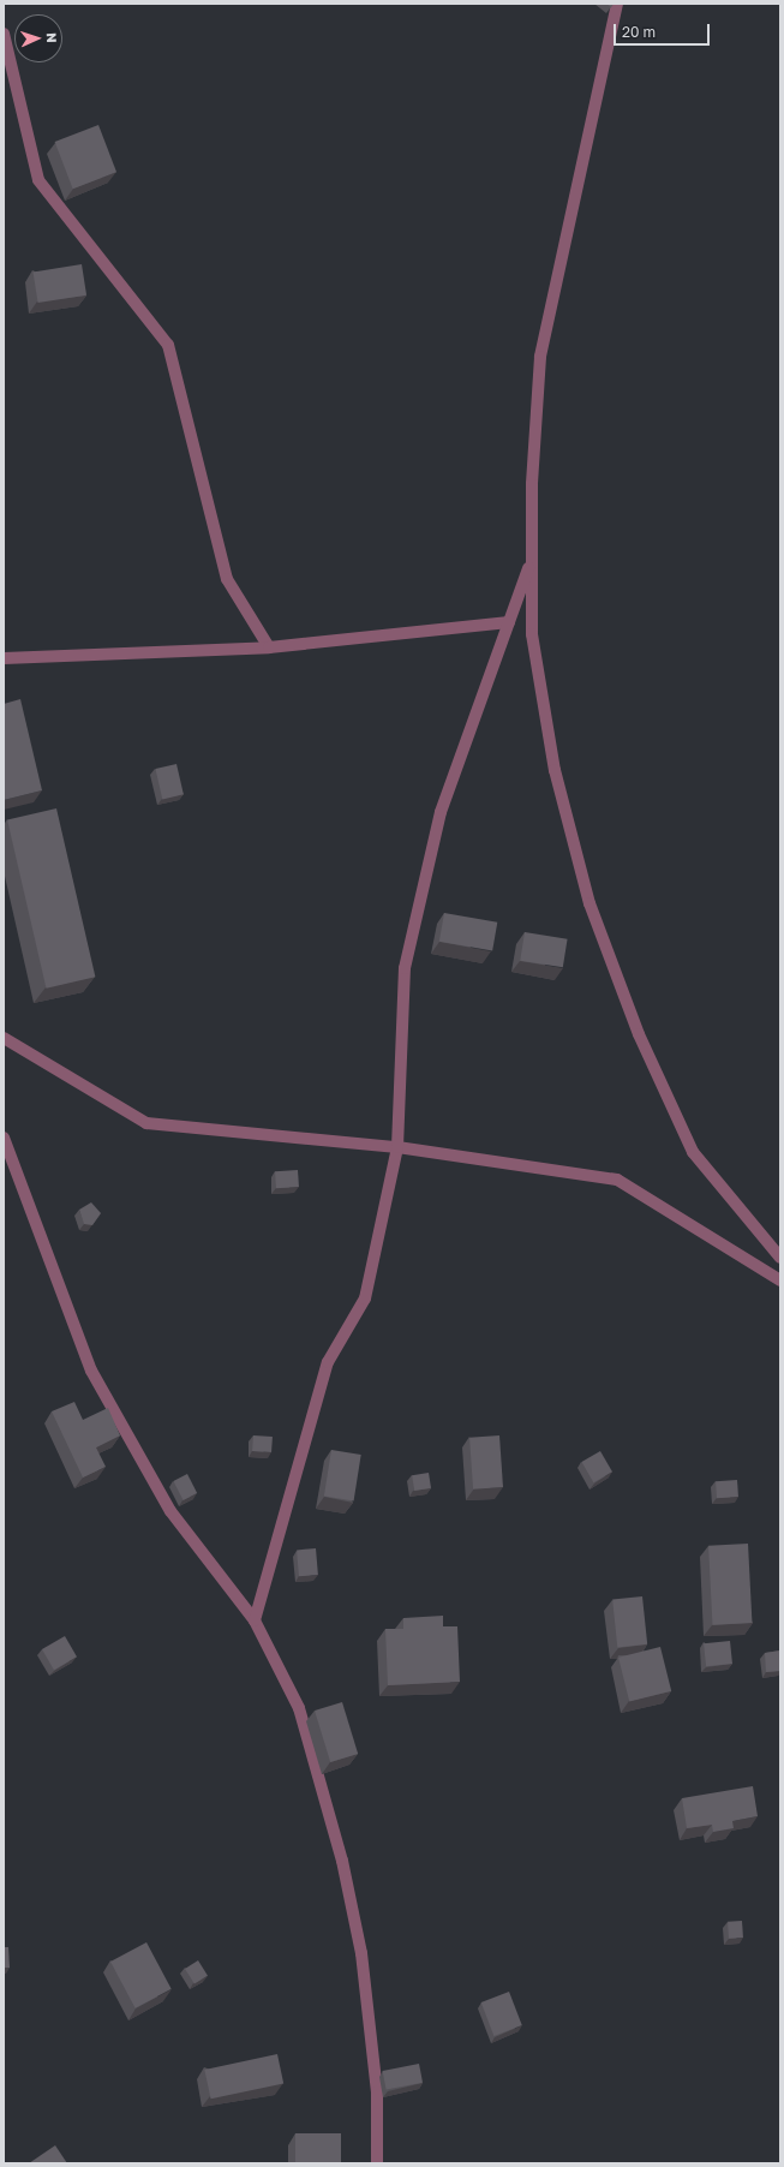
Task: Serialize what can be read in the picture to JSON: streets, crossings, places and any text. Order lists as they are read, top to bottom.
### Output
{
  "scale_bar": "20 m",
  "north": "right"
}
